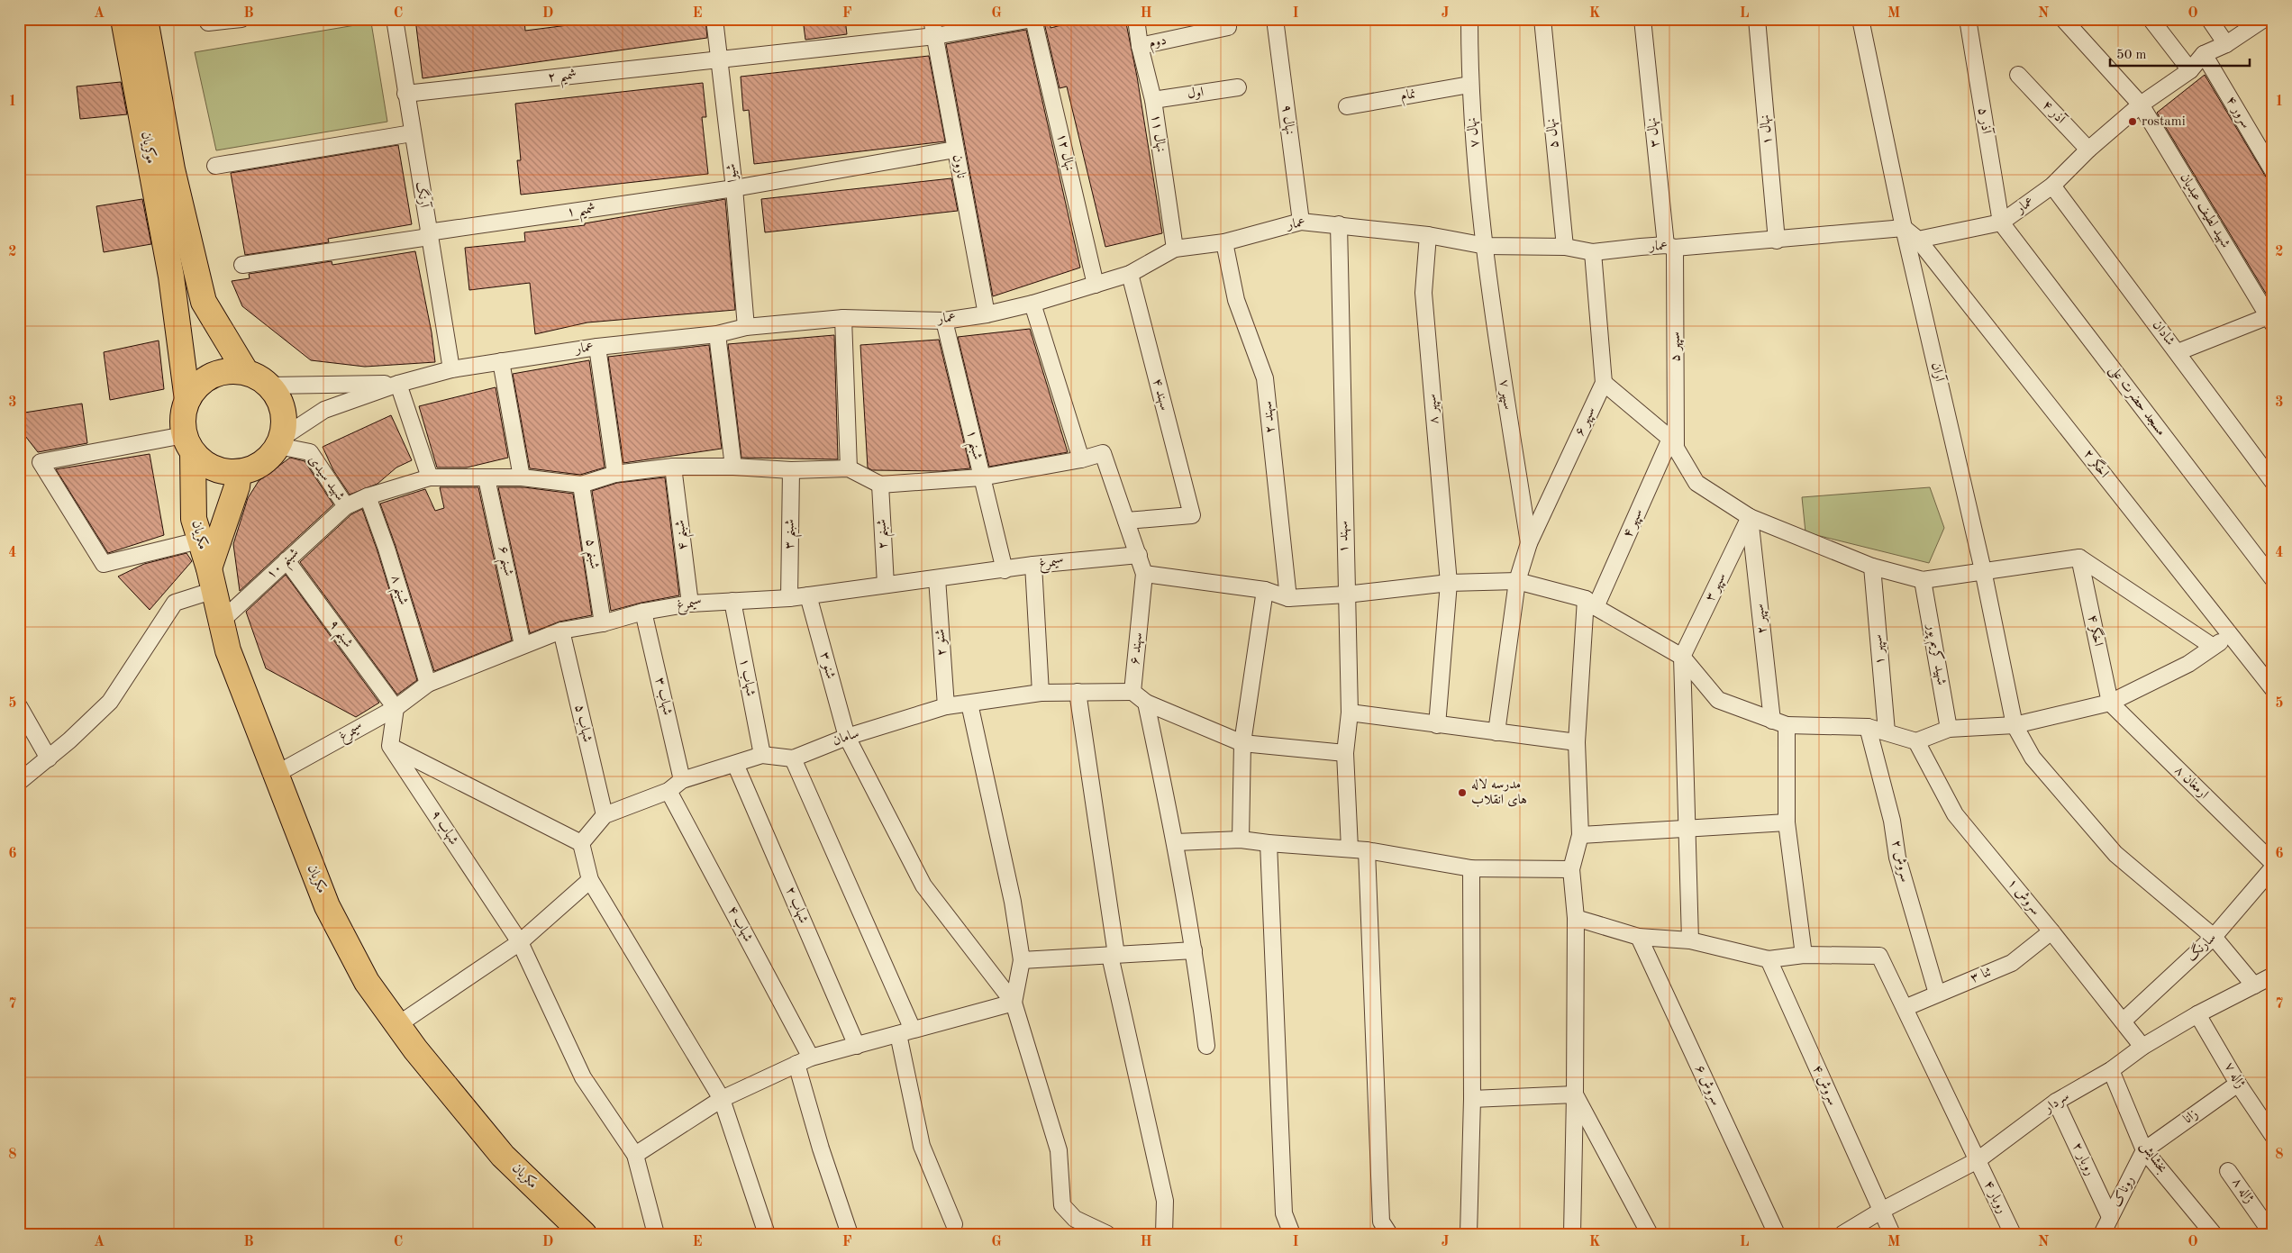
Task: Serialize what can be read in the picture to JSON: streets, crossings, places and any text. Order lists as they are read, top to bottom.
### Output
{
  "streets": {
    "main road": ["موکریان", "مکریان"],
    "street": [
      "دوم",
      "شمیم ۲",
      "اول",
      "نمام",
      "آذر ۴",
      "سرور ۴",
      "نهال ۹",
      "آذر ۵",
      "نهال ۱",
      "نهال ۷",
      "نهال ۳",
      "نهال ۱۱",
      "نهال ۵",
      "نهال ۱۲",
      "نارون",
      "شیوا",
      "آرنگ",
      "عمار",
      "شمیم ۱",
      "شهید لطیف عبدیان",
      "شادان",
      "سپهر ۵",
      "آران",
      "سهند ۴",
      "سپهر ۷",
      "مسجد حضرت علی",
      "سپهر ۸",
      "سهند ۲",
      "سپهر ۶",
      "شبنم ۱",
      "اخگر ۲",
      "شهید سیدی",
      "سپهر ۴",
      "شبنم ۳",
      "شبنم ۲",
      "شبنم ۴",
      "سهند ۱",
      "شبنم ۵",
      "شبنم ۶",
      "سیمرغ",
      "شبنم ۱۰",
      "سپهر ۳",
      "شبنم ۸",
      "سپهر ۲",
      "اخگر ۴",
      "شبنم ۹",
      "شنو ۲",
      "سهند ۶",
      "سپهر ۱",
      "شهید کریم پور",
      "شنو ۳",
      "شهاب ۱",
      "شهاب ۳",
      "شهاب ۵",
      "سامان",
      "ارمغان ۸",
      "شهاب ۹",
      "سروش ۲",
      "سروش ۱",
      "شهاب ۲",
      "شهاب ۴",
      "سارنگ",
      "ثنا ۳",
      "ژاله ۷",
      "سروش ۶",
      "سروش ۴",
      "سردار",
      "زانا",
      "بخشایش",
      "روبار ۲",
      "ژاله ۸",
      "روناک",
      "روبار ۴"
    ]
  },
  "crossings": [
    ["دوم", "نهال ۱۱"],
    ["شمیم ۲", "نهال ۱۲"],
    ["شمیم ۲", "نارون"],
    ["شمیم ۲", "شیوا"],
    ["شمیم ۲", "آرنگ"],
    ["اول", "نهال ۱۱"],
    ["نمام", "نهال ۷"],
    ["آذر ۴", "عمار"],
    ["سرور ۴", "عمار"],
    ["نهال ۹", "عمار"],
    ["آذر ۵", "عمار"],
    ["آذر ۵", "مسجد حضرت علی"],
    ["نهال ۱", "عمار"],
    ["نهال ۷", "عمار"],
    ["نهال ۷", "سپهر ۷"],
    ["نهال ۳", "عمار"],
    ["نهال ۳", "سپهر ۵"],
    ["نهال ۱۱", "عمار"],
    ["نهال ۵", "عمار"],
    ["موکریان", "عمار"],
    ["موکریان", "شهید سیدی"],
    ["موکریان", "مکریان"],
    ["نهال ۱۲", "عمار"],
    ["نارون", "عمار"],
    ["نارون", "شمیم ۱"],
    ["شیوا", "عمار"],
    ["شیوا", "شمیم ۱"],
    ["آرنگ", "عمار"],
    ["آرنگ", "شمیم ۱"],
    ["عمار", "شهید لطیف عبدیان"],
    ["عمار", "شادان"],
    ["عمار", "سپهر ۵"],
    ["عمار", "آران"],
    ["عمار", "سهند ۴"],
    ["عمار", "سپهر ۷"],
    ["عمار", "مسجد حضرت علی"],
    ["عمار", "سپهر ۸"],
    ["عمار", "سهند ۲"],
    ["عمار", "سپهر ۶"],
    ["عمار", "شبنم ۱"],
    ["عمار", "اخگر ۲"],
    ["عمار", "شهید سیدی"],
    ["عمار", "مکریان"],
    ["عمار", "سهند ۱"],
    ["سپهر ۵", "سپهر ۴"],
    ["آران", "سارنگ"],
    ["آران", "سردار"],
    ["سهند ۴", "سهند ۶"],
    ["سپهر ۷", "سپهر ۶"],
    ["شبنم ۱", "سیمرغ"],
    ["شهید سیدی", "مکریان"],
    ["شهید سیدی", "شبنم ۱۰"],
    ["شبنم ۳", "سیمرغ"],
    ["شبنم ۲", "سیمرغ"],
    ["مکریان", "سیمرغ"],
    ["مکریان", "شبنم ۱۰"],
    ["شبنم ۴", "سیمرغ"],
    ["شبنم ۵", "سیمرغ"],
    ["شبنم ۵", "شبنم ۱۰"],
    ["شبنم ۶", "سیمرغ"],
    ["شبنم ۶", "شبنم ۱۰"],
    ["سیمرغ", "شبنم ۸"],
    ["سیمرغ", "شبنم ۹"],
    ["سیمرغ", "شنو ۲"],
    ["سیمرغ", "سهند ۶"],
    ["سیمرغ", "شنو ۳"],
    ["سیمرغ", "شهاب ۱"],
    ["سیمرغ", "شهاب ۳"],
    ["سیمرغ", "شهاب ۵"],
    ["شبنم ۱۰", "شبنم ۸"],
    ["شبنم ۱۰", "شبنم ۹"],
    ["سپهر ۳", "سپهر ۲"],
    ["سپهر ۲", "روبار ۴"],
    ["اخگر ۴", "ارمغان ۸"],
    ["شنو ۲", "سامان"],
    ["سهند ۶", "سامان"],
    ["شنو ۳", "سامان"],
    ["شهاب ۱", "سامان"],
    ["شهاب ۳", "سامان"],
    ["شهاب ۵", "سامان"],
    ["سامان", "شهاب ۲"],
    ["سامان", "شهاب ۴"],
    ["سروش ۲", "ثنا ۳"],
    ["سروش ۱", "سارنگ"],
    ["سروش ۱", "ثنا ۳"],
    ["سروش ۱", "سردار"],
    ["ثنا ۳", "روبار ۴"],
    ["ژاله ۷", "سردار"],
    ["ژاله ۷", "زانا"],
    ["سروش ۴", "سردار"],
    ["سردار", "بخشایش"],
    ["سردار", "روبار ۲"],
    ["سردار", "روبار ۴"],
    ["زانا", "بخشایش"],
    ["زانا", "روناک"],
    ["بخشایش", "روناک"],
    ["روبار ۲", "روناک"]
  ],
  "places": ["rostami", "مدرسه لاله های انقلاب"],
  "scale_bar": "50 m",
  "grid": {
    "columns": [
      "A",
      "B",
      "C",
      "D",
      "E",
      "F",
      "G",
      "H",
      "I",
      "J",
      "K",
      "L",
      "M",
      "N",
      "O"
    ],
    "rows": [
      "1",
      "2",
      "3",
      "4",
      "5",
      "6",
      "7",
      "8"
    ]
  }
}
